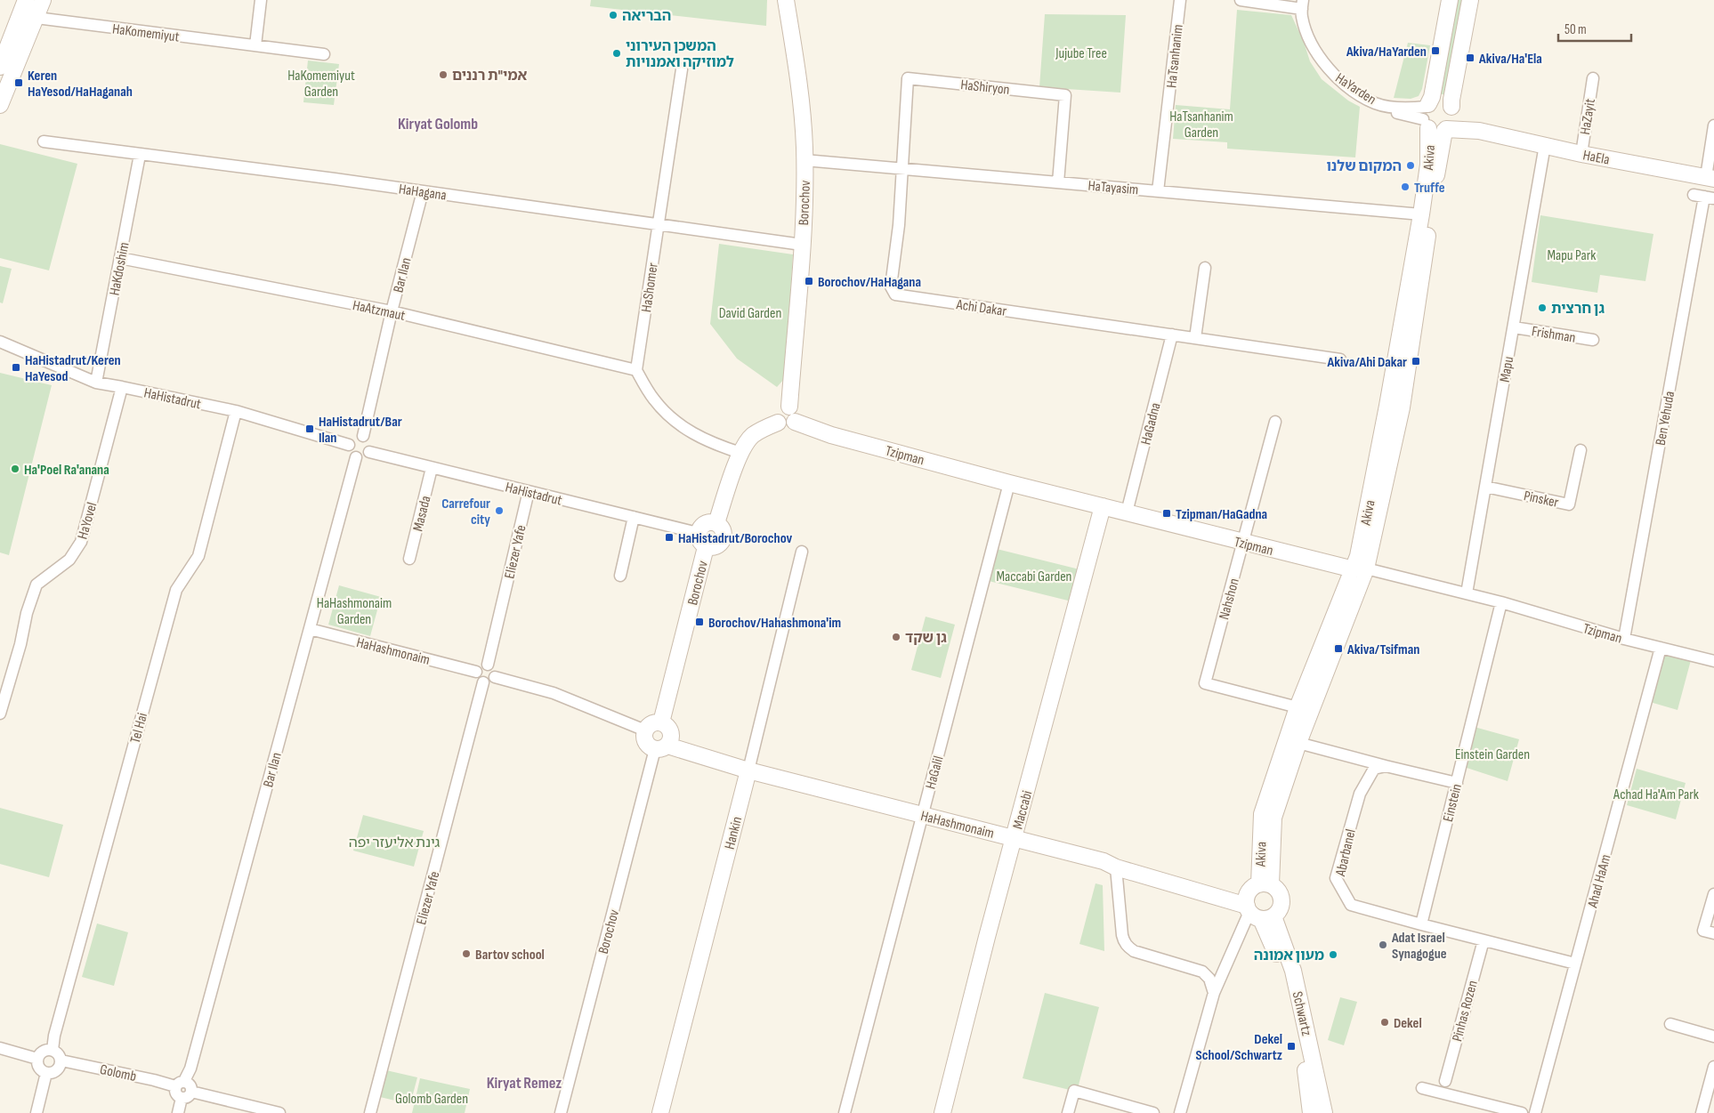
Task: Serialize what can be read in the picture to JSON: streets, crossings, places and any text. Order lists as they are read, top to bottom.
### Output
{
  "streets": {
    "street": [
      "HaKomemiyut",
      "HaTsanhanim",
      "HaShiryon",
      "HaYarden",
      "HaZayit",
      "HaEla",
      "Akiva",
      "HaTayasim",
      "HaHagana",
      "Borochov",
      "HaKdoshim",
      "Bar Ilan",
      "HaShomer",
      "Achi Dakar",
      "HaAtzmaut",
      "Frishman",
      "Mapu",
      "HaHistadrut",
      "Ben Yehuda",
      "HaGadna",
      "Tzipman",
      "Pinsker",
      "Masada",
      "HaYovel",
      "Eliezer Yafe",
      "Nahshon",
      "HaHashmonaim",
      "Tel Hai",
      "HaGalil",
      "Einstein",
      "Maccabi",
      "Hankin",
      "Abarbanel",
      "Ahad HaAm",
      "Pinhas Rozen",
      "Schwartz",
      "Golomb"
    ]
  },
  "crossings": [
    ["HaTsanhanim", "HaTayasim"],
    ["HaShiryon", "HaTayasim"],
    ["HaShiryon", "Achi Dakar"],
    ["HaYarden", "HaEla"],
    ["HaYarden", "Akiva"],
    ["HaZayit", "HaEla"],
    ["HaEla", "Akiva"],
    ["HaEla", "Mapu"],
    ["Akiva", "HaTayasim"],
    ["Akiva", "Tzipman"],
    ["Akiva", "Nahshon"],
    ["Akiva", "HaHashmonaim"],
    ["Akiva", "Schwartz"],
    ["HaTayasim", "Borochov"],
    ["HaTayasim", "Achi Dakar"],
    ["HaHagana", "Borochov"],
    ["HaHagana", "HaKdoshim"],
    ["HaHagana", "Bar Ilan"],
    ["HaHagana", "HaShomer"],
    ["Borochov", "HaHistadrut"],
    ["Borochov", "Tzipman"],
    ["Borochov", "HaHashmonaim"],
    ["HaKdoshim", "HaAtzmaut"],
    ["HaKdoshim", "HaHistadrut"],
    ["Bar Ilan", "HaAtzmaut"],
    ["Bar Ilan", "HaHistadrut"],
    ["Bar Ilan", "HaHashmonaim"],
    ["Bar Ilan", "Golomb"],
    ["HaShomer", "HaAtzmaut"],
    ["Achi Dakar", "HaGadna"],
    ["Frishman", "Mapu"],
    ["Mapu", "Tzipman"],
    ["Mapu", "Pinsker"],
    ["HaHistadrut", "Masada"],
    ["HaHistadrut", "HaYovel"],
    ["HaHistadrut", "Eliezer Yafe"],
    ["HaHistadrut", "Tel Hai"],
    ["Ben Yehuda", "Tzipman"],
    ["HaGadna", "Tzipman"],
    ["Tzipman", "Nahshon"],
    ["Tzipman", "HaGalil"],
    ["Tzipman", "Einstein"],
    ["Tzipman", "Maccabi"],
    ["Tzipman", "Ahad HaAm"],
    ["Eliezer Yafe", "HaHashmonaim"],
    ["HaHashmonaim", "HaGalil"],
    ["HaHashmonaim", "Maccabi"],
    ["HaHashmonaim", "Hankin"],
    ["HaHashmonaim", "Schwartz"],
    ["Tel Hai", "Golomb"],
    ["Einstein", "Abarbanel"],
    ["Abarbanel", "Ahad HaAm"],
    ["Abarbanel", "Pinhas Rozen"]
  ],
  "districts": ["Kiryat Golomb", "Kiryat Remez"],
  "parks": [
    "Jujube Tree",
    "HaKomemiyut Garden",
    "HaTsanhanim Garden",
    "Mapu Park",
    "David Garden",
    "Maccabi Garden",
    "HaHashmonaim Garden",
    "Einstein Garden",
    "Achad Ha'Am Park",
    "גינת אליעזר יפה",
    "Golomb Garden"
  ],
  "places": {
    "other": [
      "הבריאה",
      "המשכן העירוני למוזיקה ואמנויות",
      "אמי\"ת רננים",
      "המקום שלנו",
      "Truffe",
      "גן חרצית",
      "Ha'Poel Ra'anana",
      "Carrefour city",
      "גן שקד",
      "Adat Israel Synagogue",
      "Bartov school",
      "מעון אמונה",
      "Dekel"
    ],
    "transit": [
      "Akiva/HaYarden",
      "Akiva/Ha'Ela",
      "Keren HaYesod/HaHaganah",
      "Borochov/HaHagana",
      "Akiva/Ahi Dakar",
      "HaHistadrut/Keren HaYesod",
      "HaHistadrut/Bar Ilan",
      "Tzipman/HaGadna",
      "HaHistadrut/Borochov",
      "Borochov/Hahashmona'im",
      "Akiva/Tsifman",
      "Dekel School/Schwartz"
    ]
  },
  "scale_bar": "50 m"
}
